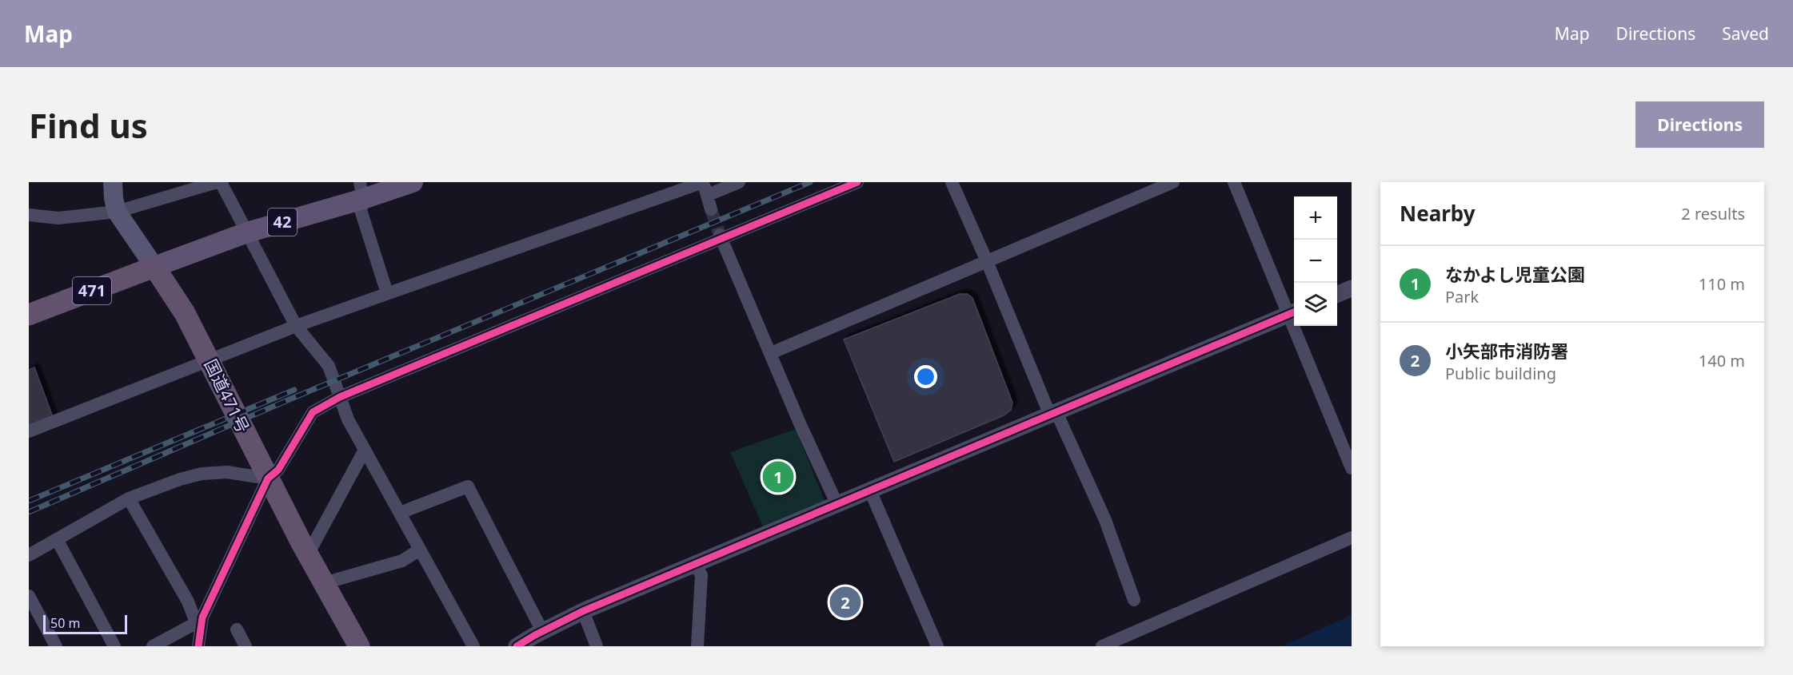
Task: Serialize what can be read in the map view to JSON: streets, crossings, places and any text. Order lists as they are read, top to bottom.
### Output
{
  "streets": {
    "highway": ["471", "国道471号"],
    "main road": ["42"]
  },
  "crossings": [
    ["42", "471"],
    ["42", "国道471号"],
    ["471", "国道471号"]
  ],
  "scale_bar": "50 m",
  "page": {
    "header": "Map",
    "nav": ["Map", "Directions", "Saved"],
    "buttons": "Directions",
    "title": "Find us",
    "heading": ["Nearby", "2 results"],
    "map_buttons": ["+", "−"],
    "list": [
      {
        "mark": "1",
        "name": "なかよし児童公園",
        "note": "Park",
        "value": "110 m"
      },
      {
        "mark": "2",
        "name": "小矢部市消防署",
        "note": "Public building",
        "value": "140 m"
      }
    ],
    "pins": ["1", "2"],
    "scale": "50 m"
  }
}
